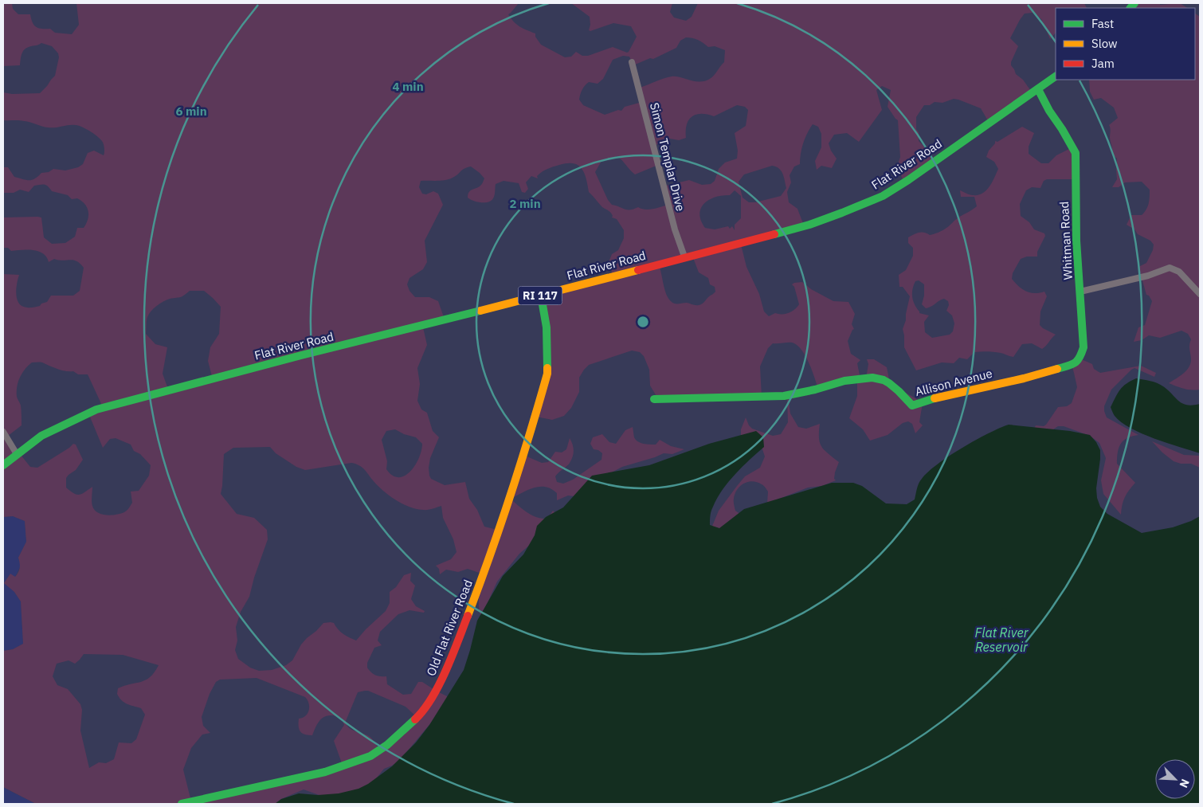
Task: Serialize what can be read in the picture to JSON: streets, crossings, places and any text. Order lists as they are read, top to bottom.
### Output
{
  "streets": {
    "street": [
      "Simon Templar Drive",
      "Flat River Road",
      "Whitman Road",
      "RI 117",
      "Allison Avenue",
      "Old Flat River Road"
    ]
  },
  "crossings": [
    ["Simon Templar Drive", "Flat River Road"],
    ["Flat River Road", "Whitman Road"],
    ["Flat River Road", "Old Flat River Road"],
    ["Whitman Road", "Allison Avenue"]
  ],
  "water": ["Flat River Reservoir"],
  "legend": ["Fast", "Slow", "Jam"],
  "north": "bottom right",
  "rings": ["4 min", "6 min", "2 min"]
}
